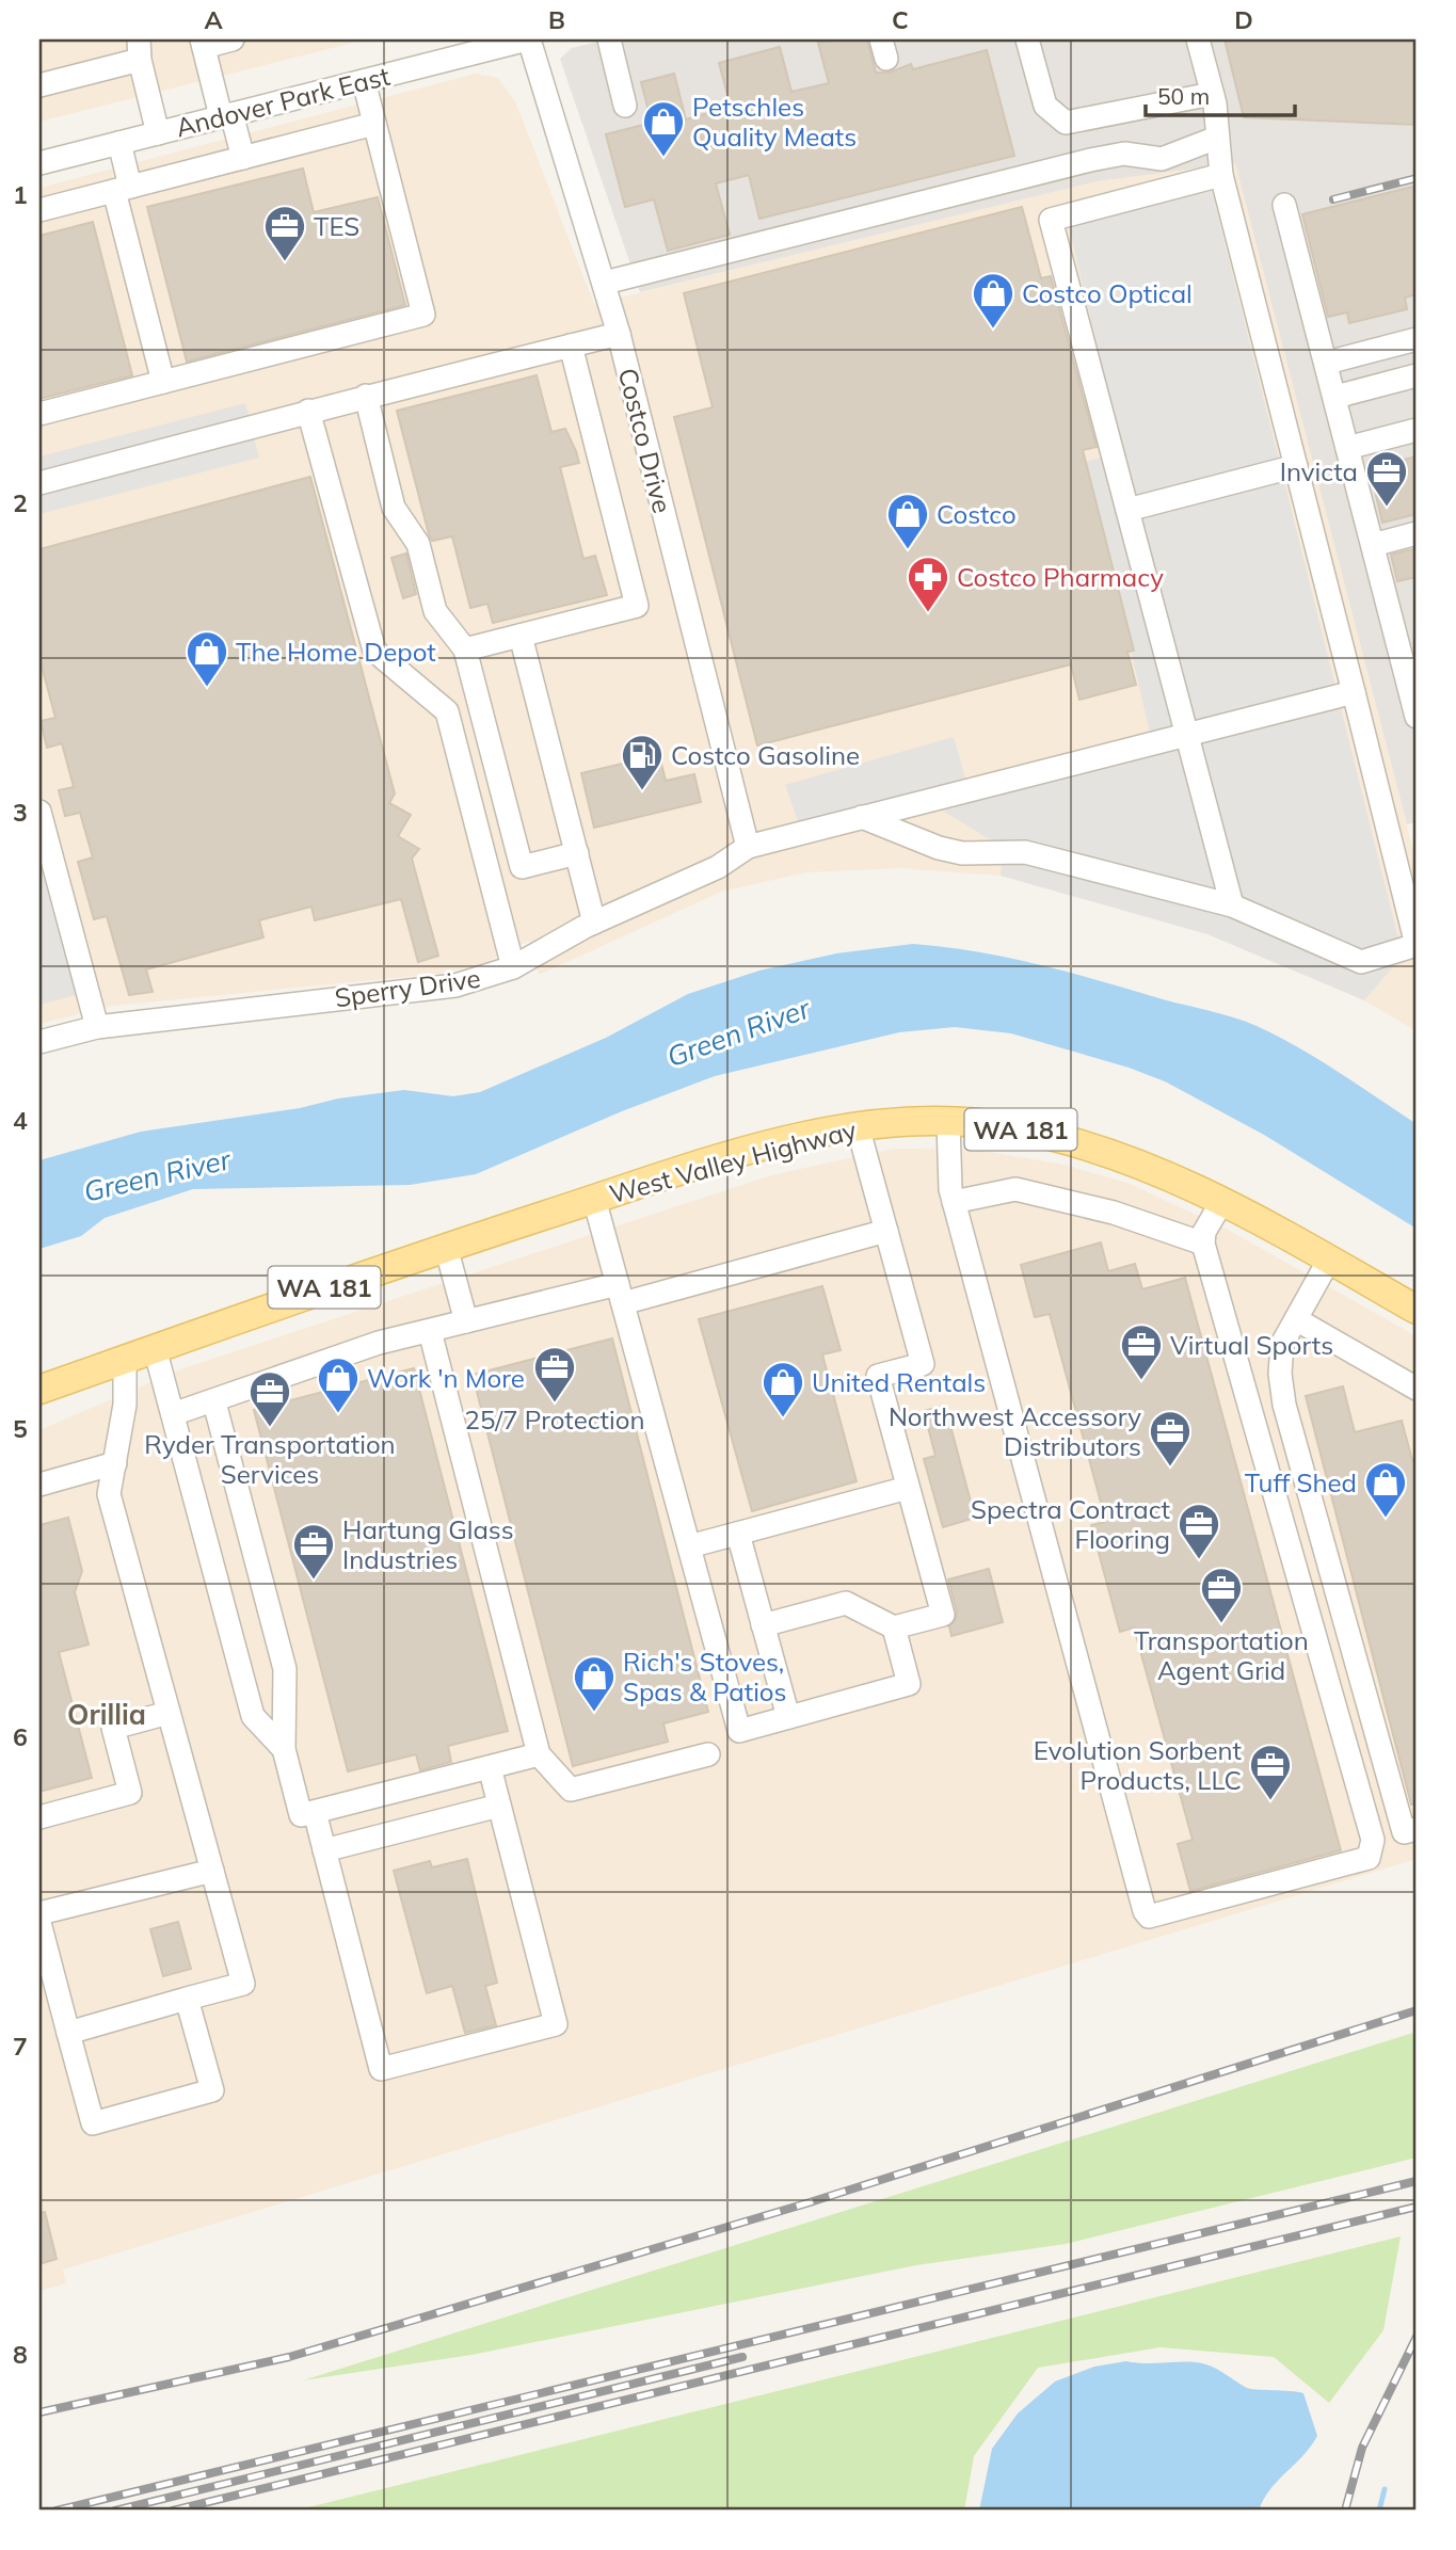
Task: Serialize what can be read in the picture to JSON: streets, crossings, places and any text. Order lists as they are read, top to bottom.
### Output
{
  "streets": {
    "main road": ["WA 181", "West Valley Highway"],
    "street": ["Andover Park East", "Costco Drive", "Sperry Drive"]
  },
  "crossings": [
    ["Andover Park East", "Costco Drive"],
    ["Costco Drive", "Sperry Drive"]
  ],
  "districts": ["Orillia"],
  "water": ["Green River"],
  "places": {
    "shop": [
      "Petschles Quality Meats",
      "Costco Optical",
      "Costco",
      "The Home Depot",
      "Work 'n More",
      "United Rentals",
      "Tuff Shed",
      "Rich's Stoves, Spas & Patios"
    ],
    "office": [
      "TES",
      "Invicta",
      "Virtual Sports",
      "25/7 Protection",
      "Ryder Transportation Services",
      "Northwest Accessory Distributors",
      "Spectra Contract Flooring",
      "Hartung Glass Industries",
      "Transportation Agent Grid",
      "Evolution Sorbent Products, LLC"
    ],
    "pharmacy": ["Costco Pharmacy"],
    "fuel station": ["Costco Gasoline"]
  },
  "scale_bar": "50 m",
  "grid": {
    "columns": [
      "A",
      "B",
      "C",
      "D"
    ],
    "rows": [
      "1",
      "2",
      "3",
      "4",
      "5",
      "6",
      "7",
      "8"
    ]
  }
}
